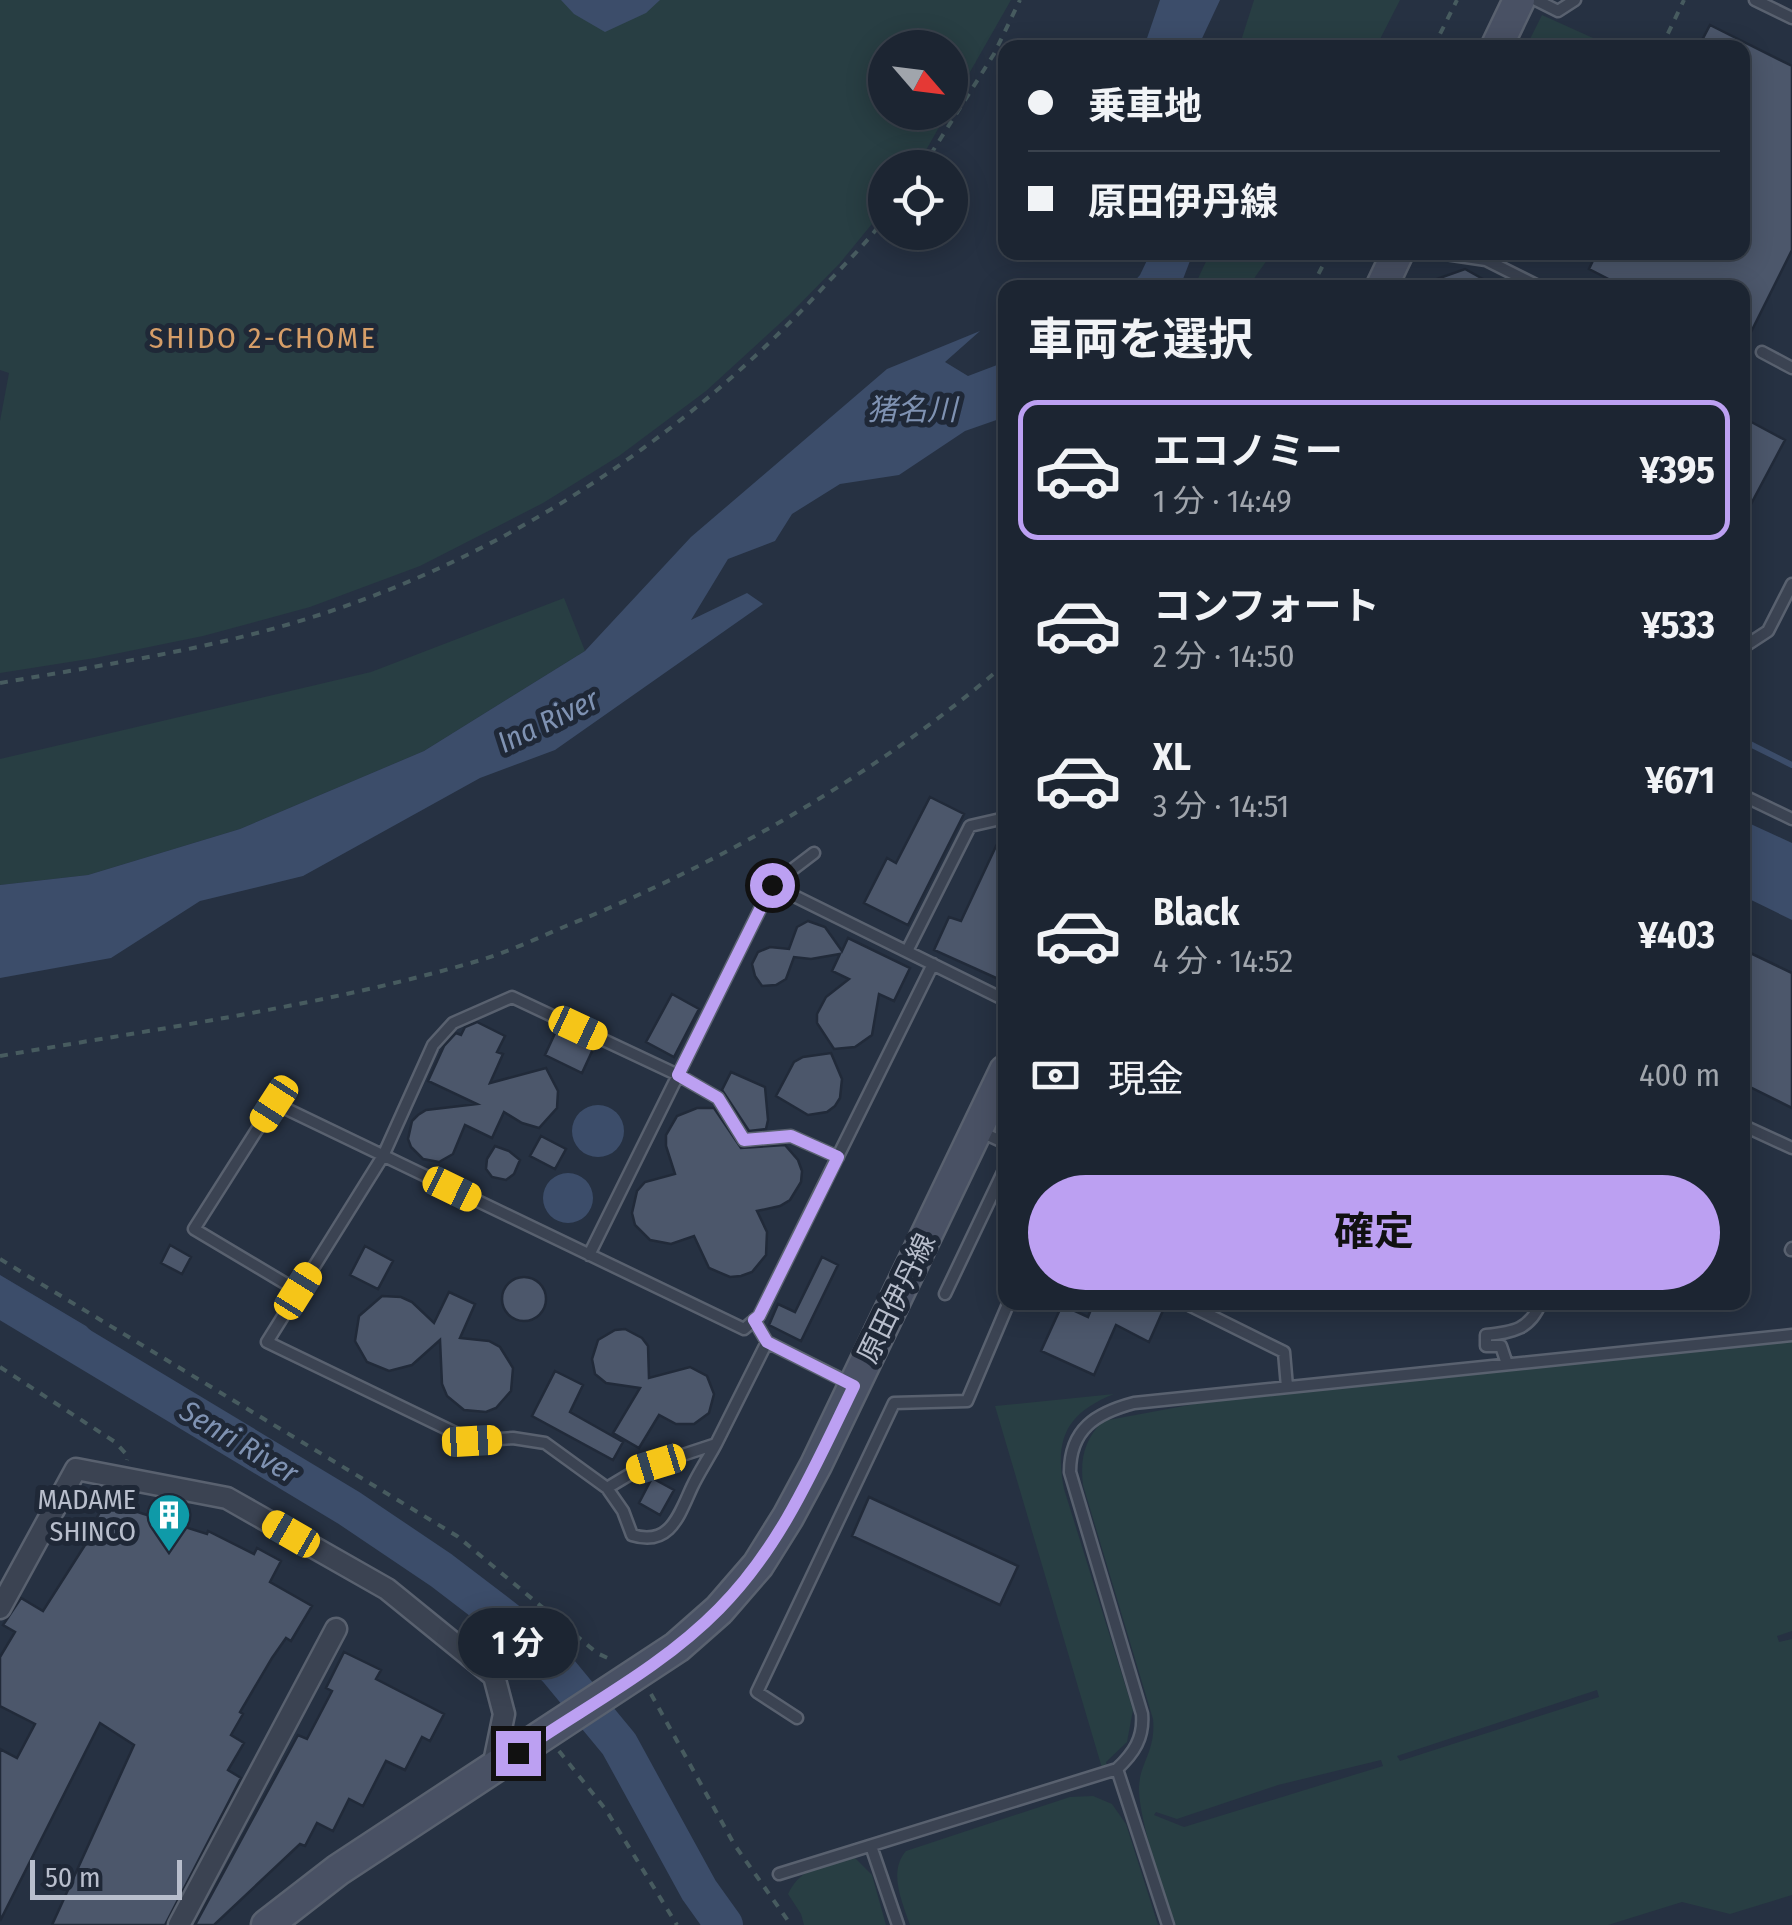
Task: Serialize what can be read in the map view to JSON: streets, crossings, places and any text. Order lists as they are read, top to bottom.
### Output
{
  "streets": {
    "street": ["原田伊丹線"]
  },
  "districts": ["SHIDO 2-CHOME"],
  "water": ["猪名川", "Ina River", "Senri River"],
  "places": {
    "building": ["MADAME SHINCO"]
  },
  "scale_bar": "50 m",
  "north": "bottom right",
  "page": {
    "banner": ["乗車地", "原田伊丹線"],
    "heading": "車両を選択",
    "list": [
      {
        "name": "エコノミー",
        "note": "1 分 · 14:49",
        "value": "¥395"
      },
      {
        "name": "コンフォート",
        "note": "2 分 · 14:50",
        "value": "¥533"
      },
      {
        "name": "XL",
        "note": "3 分 · 14:51",
        "value": "¥671"
      },
      {
        "name": "Black",
        "note": "4 分 · 14:52",
        "value": "¥403"
      }
    ],
    "pay": ["現金", "400 m"],
    "buttons": "確定",
    "bubble": "1 分",
    "scale": "50 m"
  }
}
